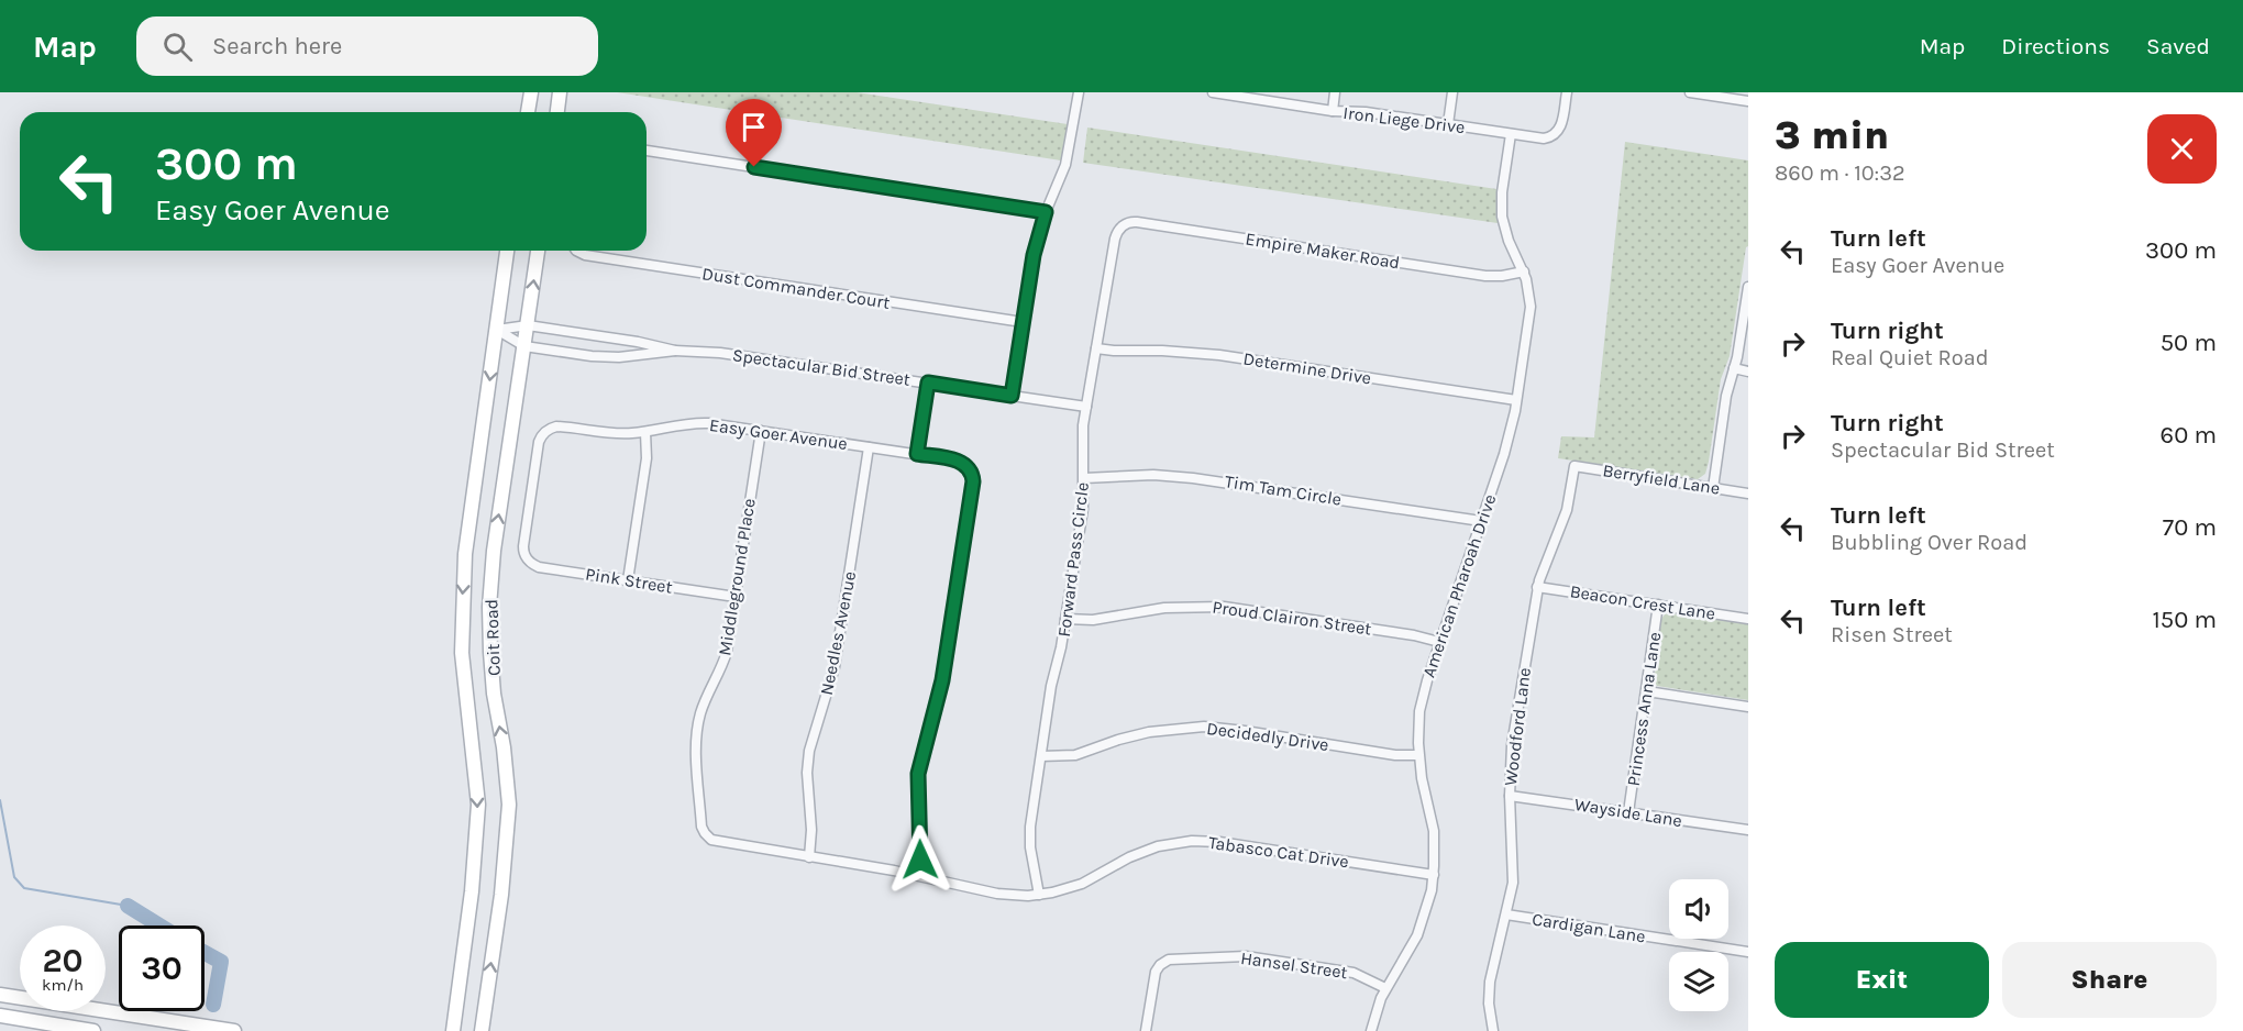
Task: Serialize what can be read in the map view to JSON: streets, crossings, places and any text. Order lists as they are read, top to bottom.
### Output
{
  "streets": {
    "main road": ["Coit Road"],
    "street": [
      "Iron Liege Drive",
      "Empire Maker Road",
      "Dust Commander Court",
      "Spectacular Bid Street",
      "Determine Drive",
      "Easy Goer Avenue",
      "Berryfield Lane",
      "Tim Tam Circle",
      "Forward Pass Circle",
      "Middleground Place",
      "Pink Street",
      "American Pharoah Drive",
      "Beacon Crest Lane",
      "Proud Clairon Street",
      "Needles Avenue",
      "Princess Anna Lane",
      "Woodford Lane",
      "Decidedly Drive",
      "Wayside Lane",
      "Tabasco Cat Drive",
      "Cardigan Lane",
      "Hansel Street"
    ]
  },
  "crossings": [
    ["Iron Liege Drive", "American Pharoah Drive"],
    ["Empire Maker Road", "Forward Pass Circle"],
    ["Empire Maker Road", "American Pharoah Drive"],
    ["Spectacular Bid Street", "Forward Pass Circle"],
    ["Spectacular Bid Street", "Coit Road"],
    ["Determine Drive", "Forward Pass Circle"],
    ["Determine Drive", "American Pharoah Drive"],
    ["Easy Goer Avenue", "Middleground Place"],
    ["Easy Goer Avenue", "Pink Street"],
    ["Easy Goer Avenue", "Needles Avenue"],
    ["Easy Goer Avenue", "Tabasco Cat Drive"],
    ["Berryfield Lane", "Woodford Lane"],
    ["Tim Tam Circle", "Forward Pass Circle"],
    ["Tim Tam Circle", "American Pharoah Drive"],
    ["Forward Pass Circle", "Proud Clairon Street"],
    ["Forward Pass Circle", "Decidedly Drive"],
    ["Forward Pass Circle", "Tabasco Cat Drive"],
    ["Middleground Place", "Pink Street"],
    ["Middleground Place", "Tabasco Cat Drive"],
    ["American Pharoah Drive", "Proud Clairon Street"],
    ["American Pharoah Drive", "Decidedly Drive"],
    ["American Pharoah Drive", "Tabasco Cat Drive"],
    ["American Pharoah Drive", "Hansel Street"],
    ["Beacon Crest Lane", "Princess Anna Lane"],
    ["Beacon Crest Lane", "Woodford Lane"],
    ["Needles Avenue", "Tabasco Cat Drive"],
    ["Princess Anna Lane", "Wayside Lane"],
    ["Woodford Lane", "Wayside Lane"],
    ["Woodford Lane", "Cardigan Lane"]
  ],
  "page": {
    "header": "Map",
    "search": "Search here",
    "nav": ["Map", "Directions", "Saved"],
    "heading": ["3 min", "860 m · 10:32"],
    "turn": ["300 m", "Easy Goer Avenue"],
    "list": [
      {
        "name": "Turn left",
        "note": "Easy Goer Avenue",
        "value": "300 m"
      },
      {
        "name": "Turn right",
        "note": "Real Quiet Road",
        "value": "50 m"
      },
      {
        "name": "Turn right",
        "note": "Spectacular Bid Street",
        "value": "60 m"
      },
      {
        "name": "Turn left",
        "note": "Bubbling Over Road",
        "value": "70 m"
      },
      {
        "name": "Turn left",
        "note": "Risen Street",
        "value": "150 m"
      }
    ],
    "speed": "20 km/h",
    "limit": "30",
    "buttons": ["Exit", "Share"]
  }
}
